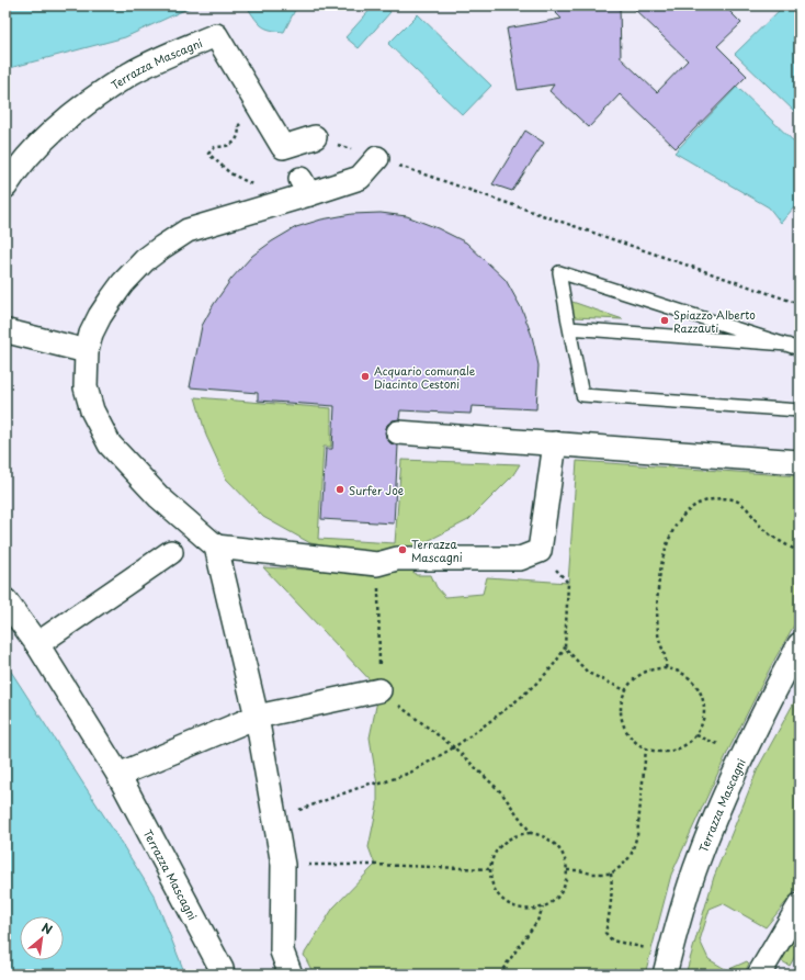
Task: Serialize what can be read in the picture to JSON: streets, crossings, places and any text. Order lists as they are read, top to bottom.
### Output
{
  "streets": {
    "street": ["Terrazza Mascagni"]
  },
  "places": [
    "Spiazzo Alberto Razzauti",
    "Acquario comunale Diacinto Cestoni",
    "Surfer Joe",
    "Terrazza Mascagni"
  ],
  "north": "top right"
}
